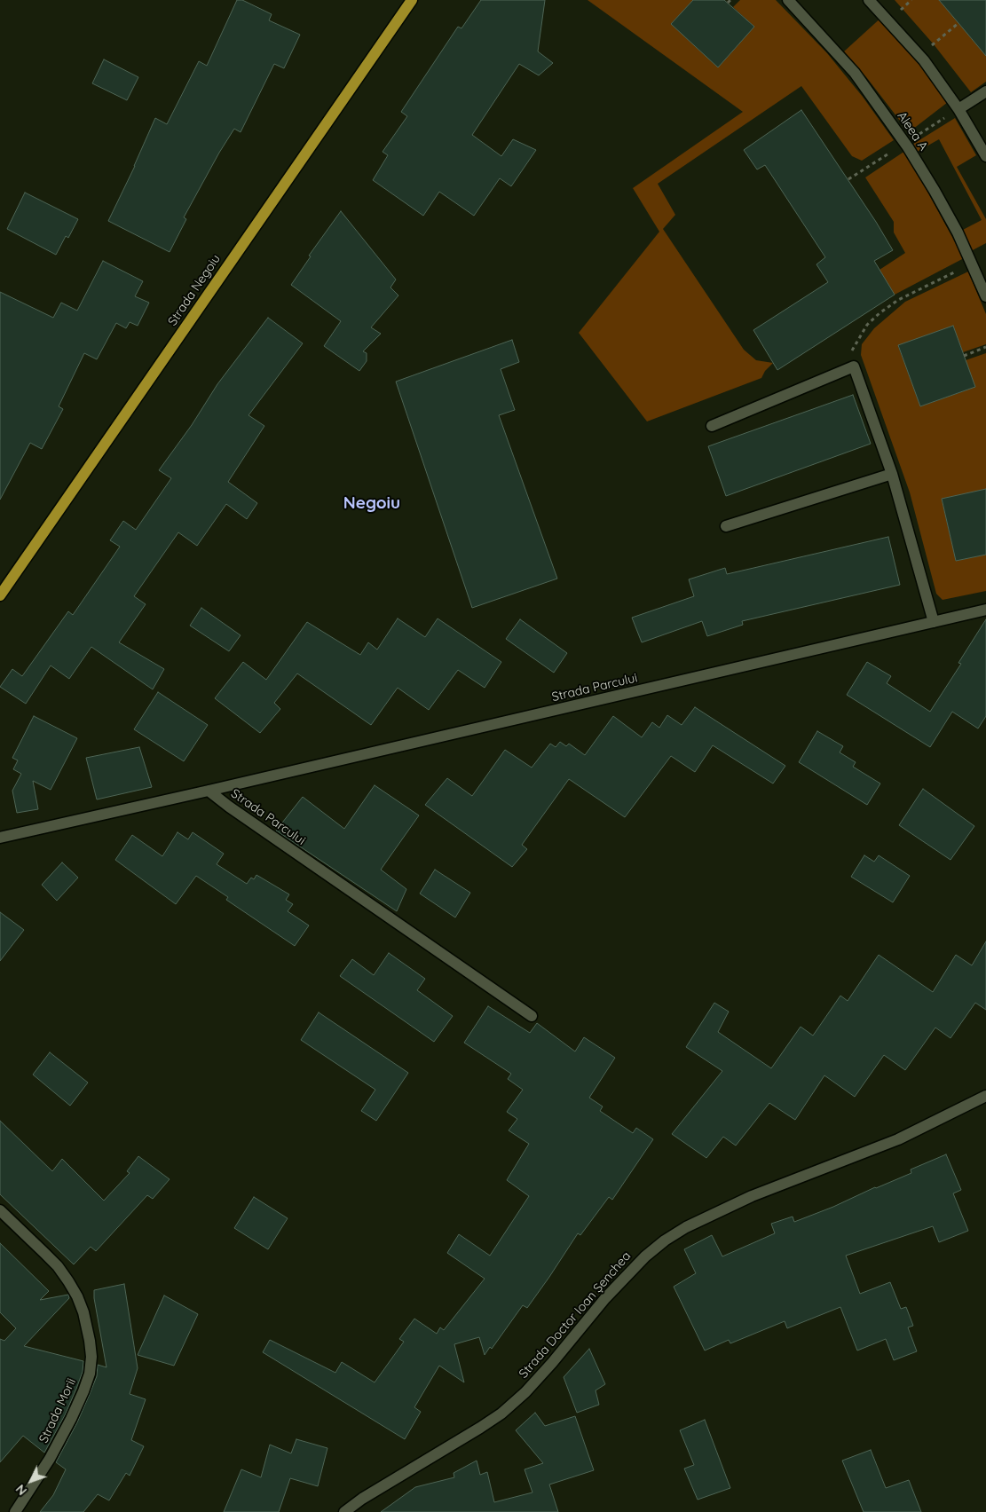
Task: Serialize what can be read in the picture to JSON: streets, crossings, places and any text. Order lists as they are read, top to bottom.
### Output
{
  "streets": {
    "main road": ["Strada Negoiu"],
    "street": [
      "Aleea A",
      "Strada Parcului",
      "Strada Doctor Ioan Șenchea",
      "Strada Morii"
    ]
  },
  "districts": ["Negoiu"],
  "north": "bottom left"
}
